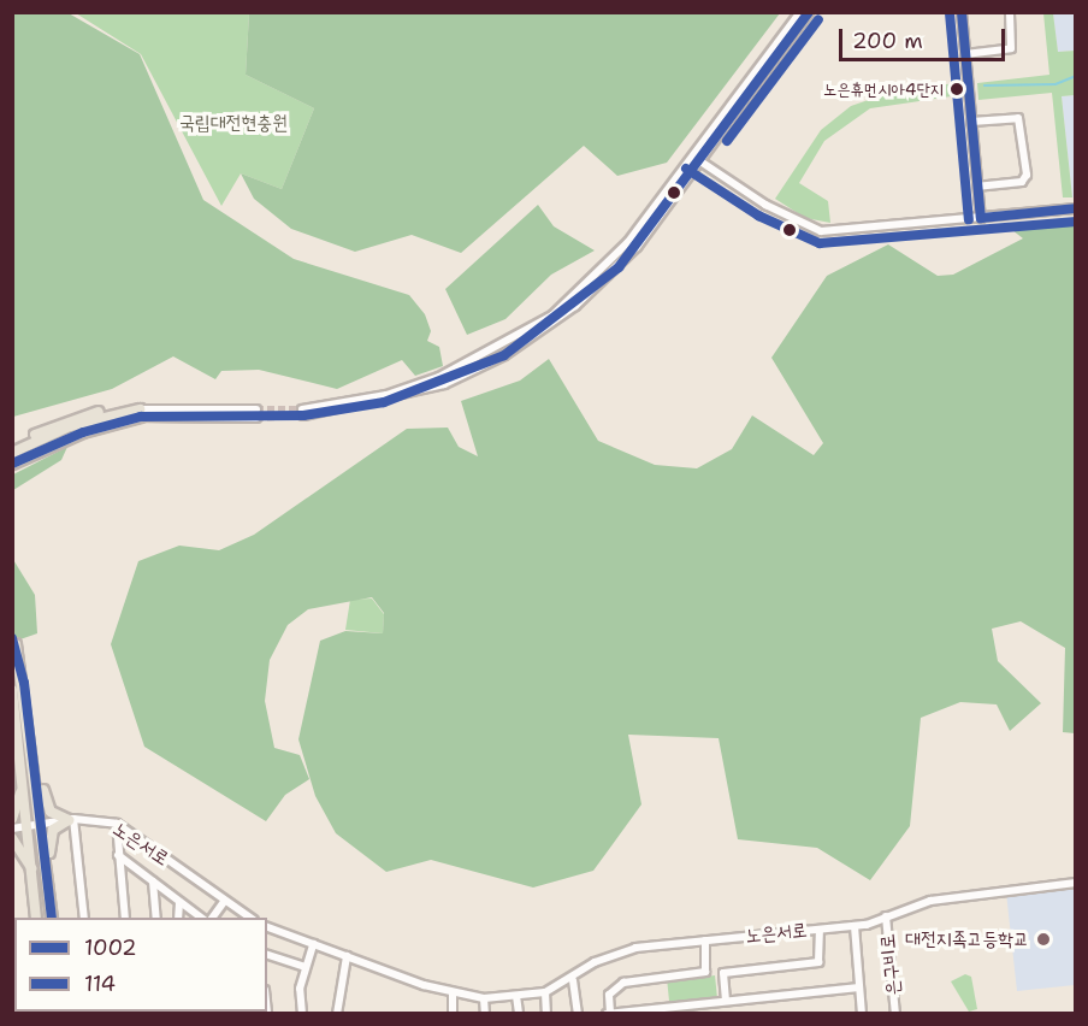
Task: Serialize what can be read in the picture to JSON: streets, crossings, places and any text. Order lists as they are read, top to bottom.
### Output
{
  "streets": {
    "street": ["노은서로", "은구비로"]
  },
  "crossings": [
    ["노은서로", "은구비로"]
  ],
  "parks": ["국립대전현충원"],
  "places": ["노은휴먼시아4단지", "대전지족고등학교"],
  "lines": ["transit line 1002", "transit line 114"],
  "legend": ["1002", "114"],
  "scale_bar": "200 m"
}
